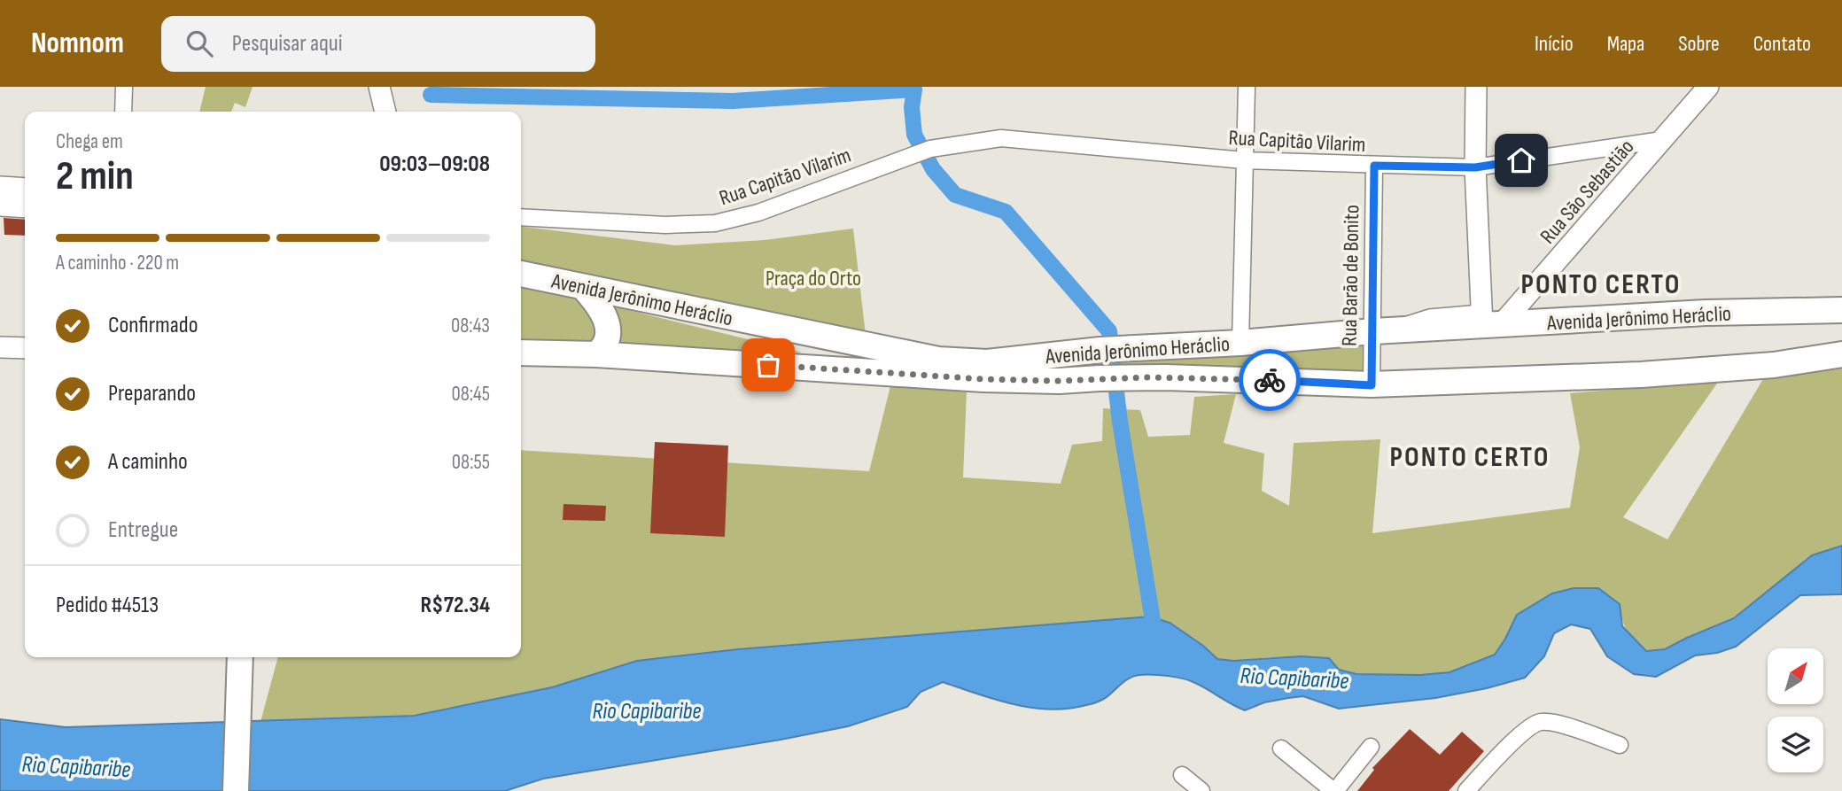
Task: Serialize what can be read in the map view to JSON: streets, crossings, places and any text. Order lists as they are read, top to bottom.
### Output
{
  "streets": {
    "main road": ["Avenida Jerônimo Heráclio"],
    "street": ["Rua Capitão Vilarim", "Rua São Sebastião", "Rua Barão de Bonito"]
  },
  "crossings": [
    ["Rua Capitão Vilarim", "Rua São Sebastião"],
    ["Rua Capitão Vilarim", "Rua Barão de Bonito"],
    ["Rua São Sebastião", "Avenida Jerônimo Heráclio"],
    ["Rua Barão de Bonito", "Avenida Jerônimo Heráclio"]
  ],
  "districts": ["PONTO CERTO", "PONTO CERTO"],
  "water": ["Rio Capibaribe"],
  "parks": ["Praça do Orto"],
  "north": "top right",
  "page": {
    "header": "Nomnom",
    "search": "Pesquisar aqui",
    "nav": [
      "Início",
      "Mapa",
      "Sobre",
      "Contato"
    ],
    "heading": ["2 min", "Chega em", "09:03–09:08"],
    "panel": ["Pedido #4513", "R$72.34"],
    "bar": "A caminho · 220 m",
    "list": [
      ["Confirmado", "08:43"],
      ["Preparando", "08:45"],
      ["A caminho", "08:55"],
      "Entregue"
    ]
  }
}
